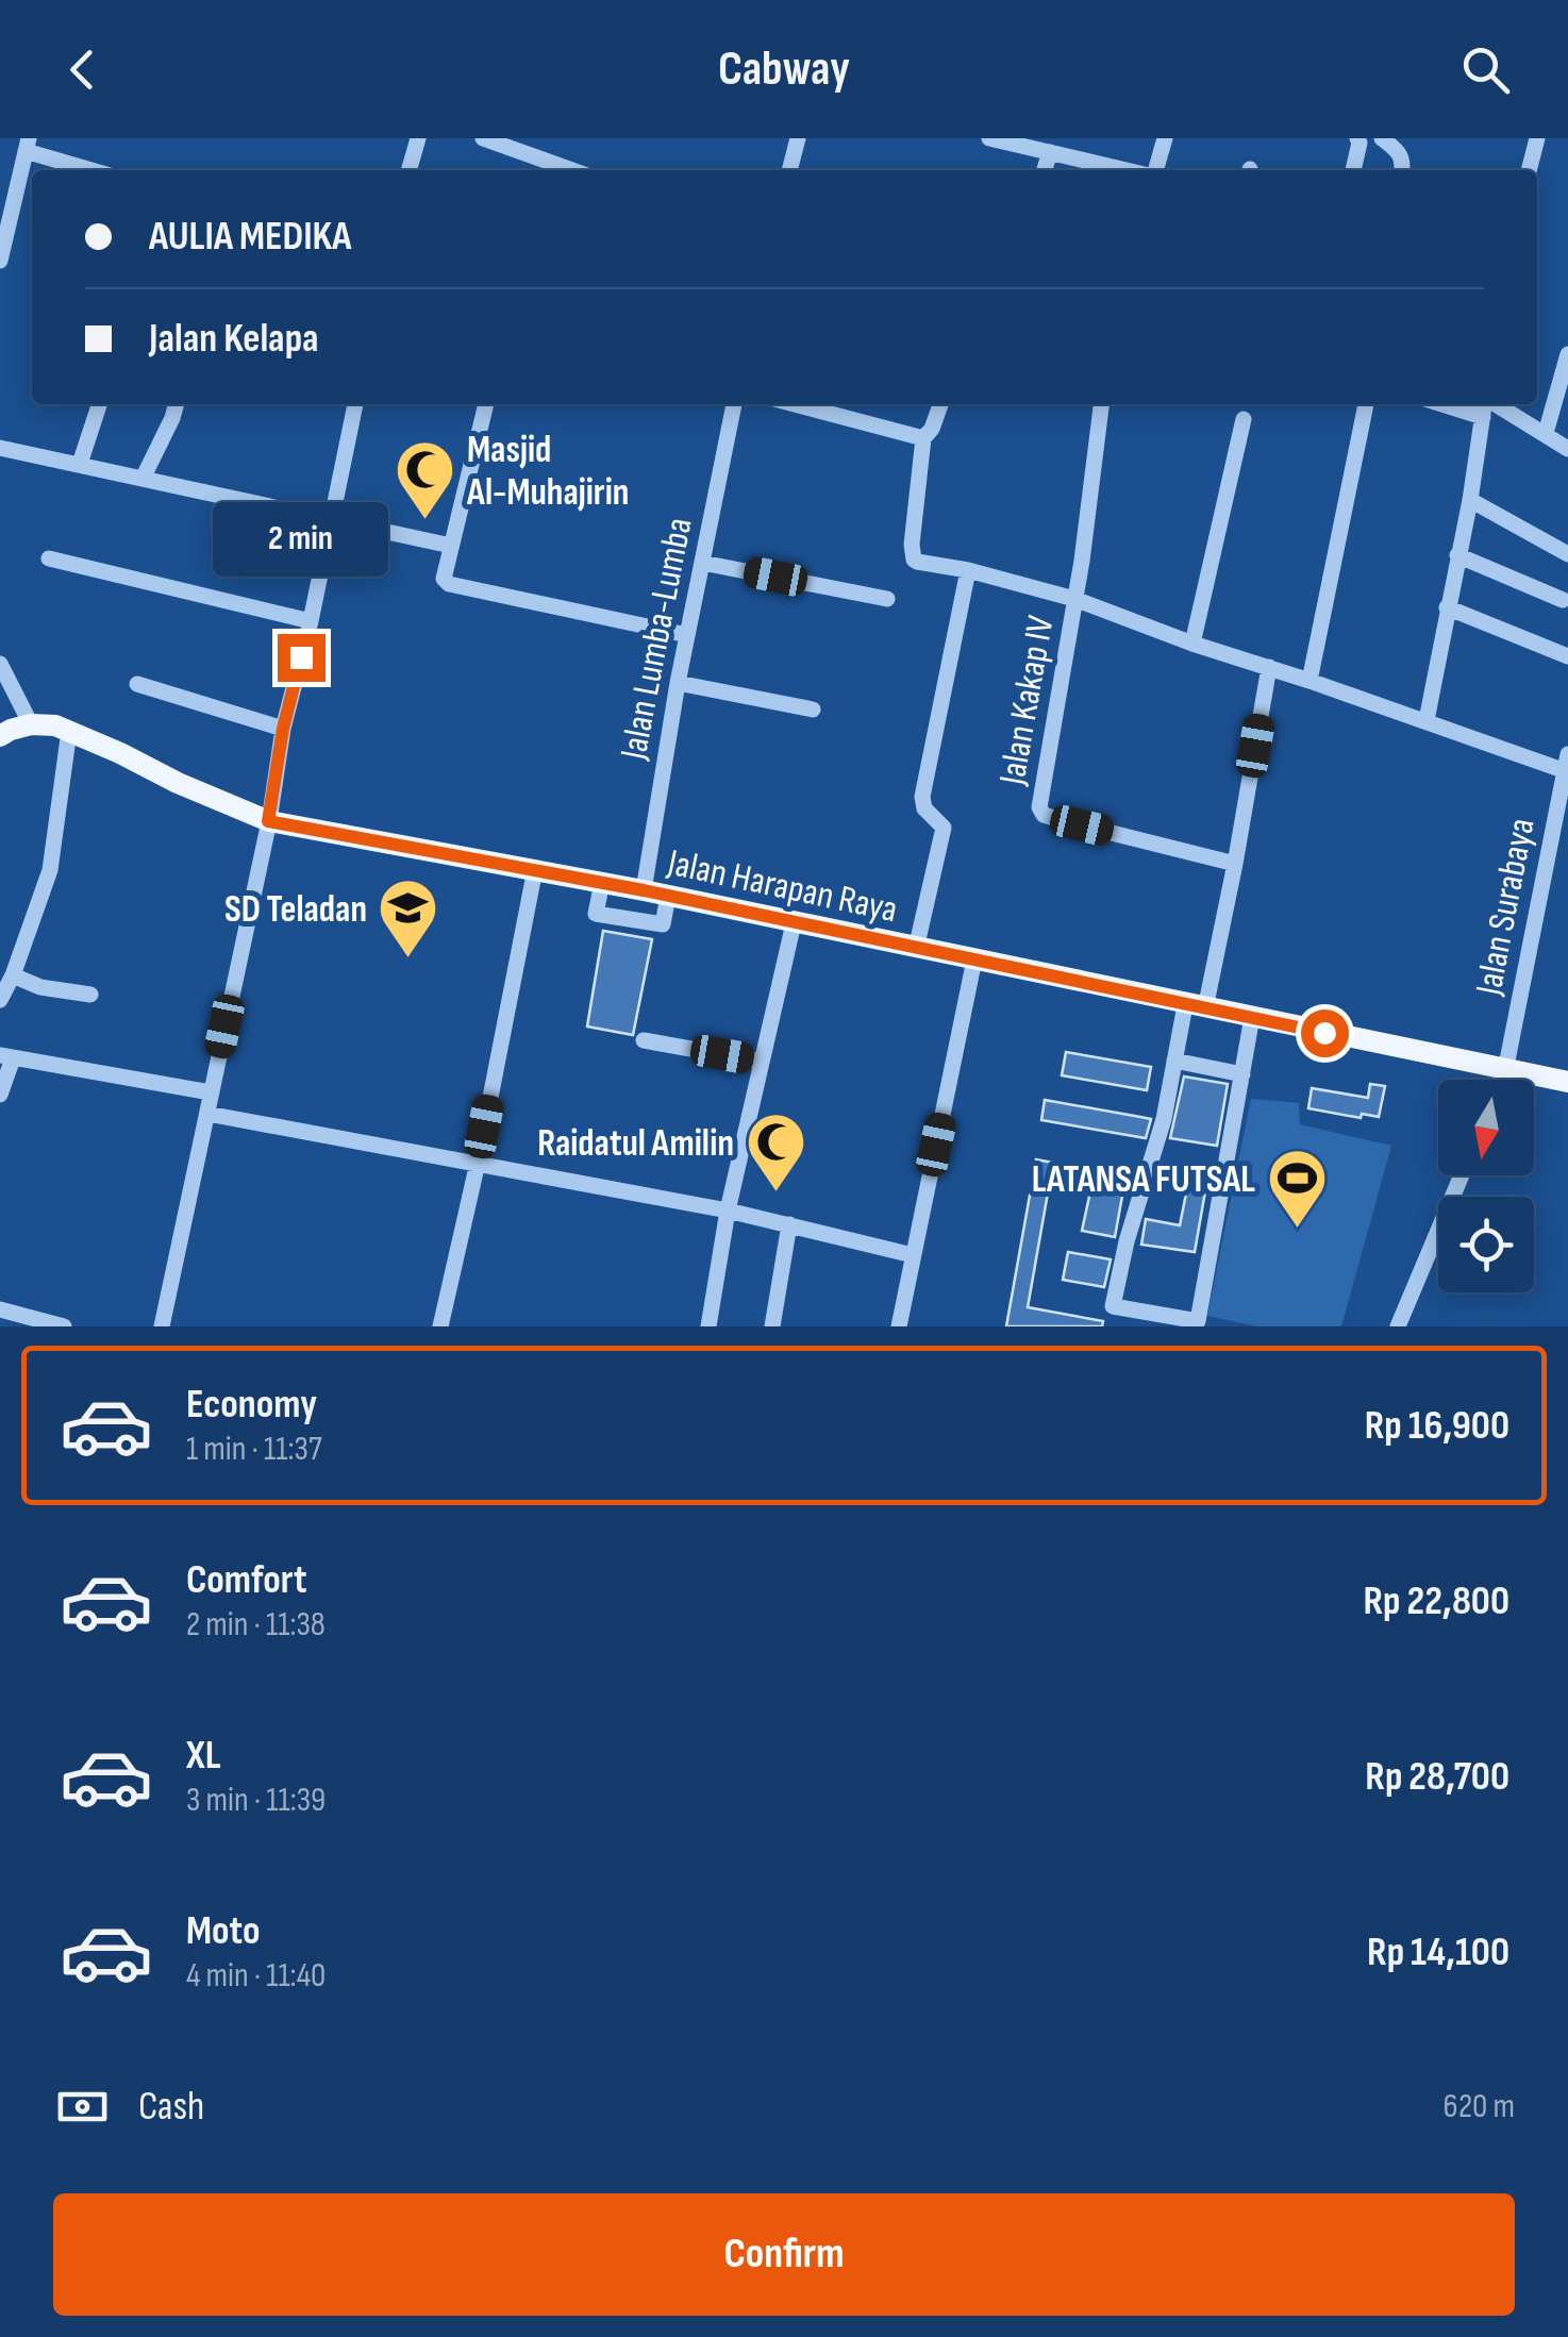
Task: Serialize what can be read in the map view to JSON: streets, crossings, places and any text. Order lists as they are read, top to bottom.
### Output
{
  "streets": {
    "main road": ["Jalan Harapan Raya"],
    "street": ["Jalan Lumba-Lumba", "Jalan Kakap IV", "Jalan Surabaya"]
  },
  "crossings": [
    ["Jalan Lumba-Lumba", "Jalan Harapan Raya"],
    ["Jalan Harapan Raya", "Jalan Surabaya"]
  ],
  "places": {
    "mosque": ["Masjid Al-Muhajirin", "Raidatul Amilin"],
    "school or university": ["SD Teladan"],
    "sports": ["LATANSA FUTSAL"]
  },
  "north": "bottom",
  "page": {
    "header": "Cabway",
    "banner": ["AULIA MEDIKA", "Jalan Kelapa"],
    "bubble": "2 min",
    "list": [
      {
        "name": "Economy",
        "note": "1 min · 11:37",
        "value": "Rp 16,900"
      },
      {
        "name": "Comfort",
        "note": "2 min · 11:38",
        "value": "Rp 22,800"
      },
      {
        "name": "XL",
        "note": "3 min · 11:39",
        "value": "Rp 28,700"
      },
      {
        "name": "Moto",
        "note": "4 min · 11:40",
        "value": "Rp 14,100"
      }
    ],
    "pay": ["Cash", "620 m"],
    "buttons": "Confirm"
  }
}
